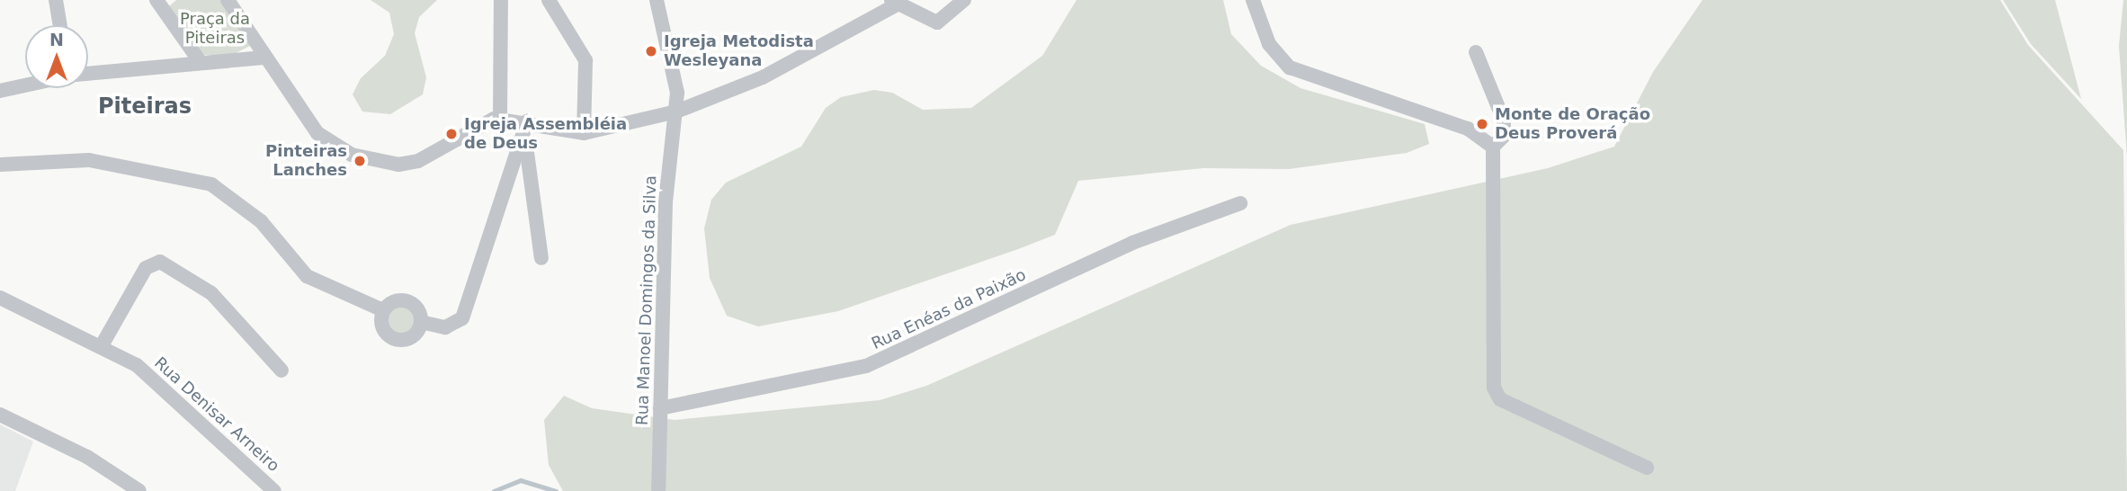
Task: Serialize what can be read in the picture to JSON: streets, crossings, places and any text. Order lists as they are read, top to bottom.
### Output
{
  "streets": {
    "street": ["Rua Manoel Domingos da Silva", "Rua Enéas da Paixão", "Rua Denisar Arneiro"]
  },
  "crossings": [
    ["Rua Manoel Domingos da Silva", "Rua Enéas da Paixão"]
  ],
  "districts": ["Piteiras"],
  "parks": ["Praça da Piteiras"],
  "places": [
    "Igreja Metodista Wesleyana",
    "Monte de Oração Deus Proverá",
    "Igreja Assembléia de Deus",
    "Pinteiras Lanches"
  ],
  "north": "top"
}
